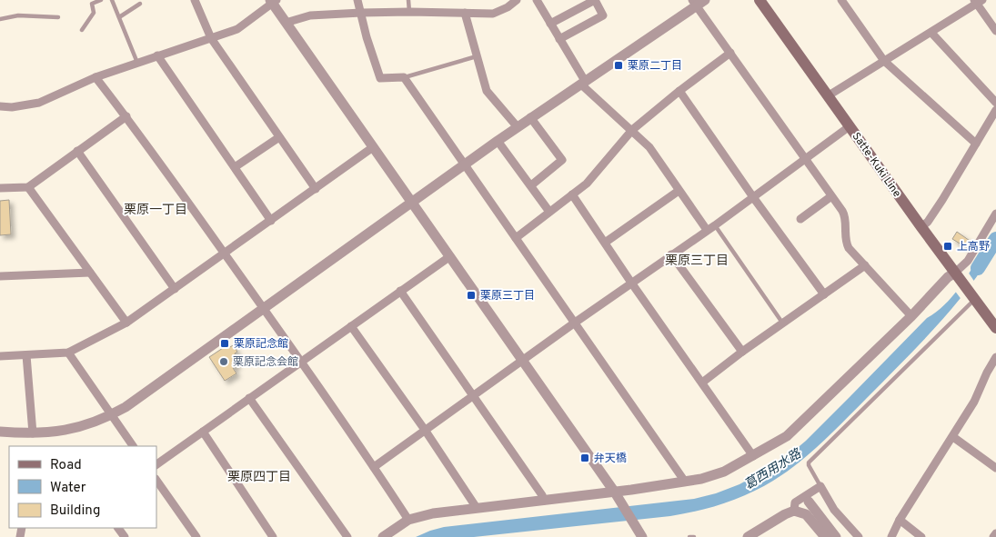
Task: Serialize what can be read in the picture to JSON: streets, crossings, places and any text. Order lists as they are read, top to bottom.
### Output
{
  "streets": {
    "main road": ["Satte-Kuki Line"]
  },
  "districts": ["栗原一丁目", "栗原三丁目", "栗原四丁目"],
  "water": ["葛西用水路"],
  "places": {
    "transit": [
      "栗原二丁目",
      "上高野",
      "栗原三丁目",
      "栗原記念館",
      "弁天橋"
    ],
    "other": ["栗原記念会館"]
  },
  "legend": ["Road", "Water", "Building"]
}
